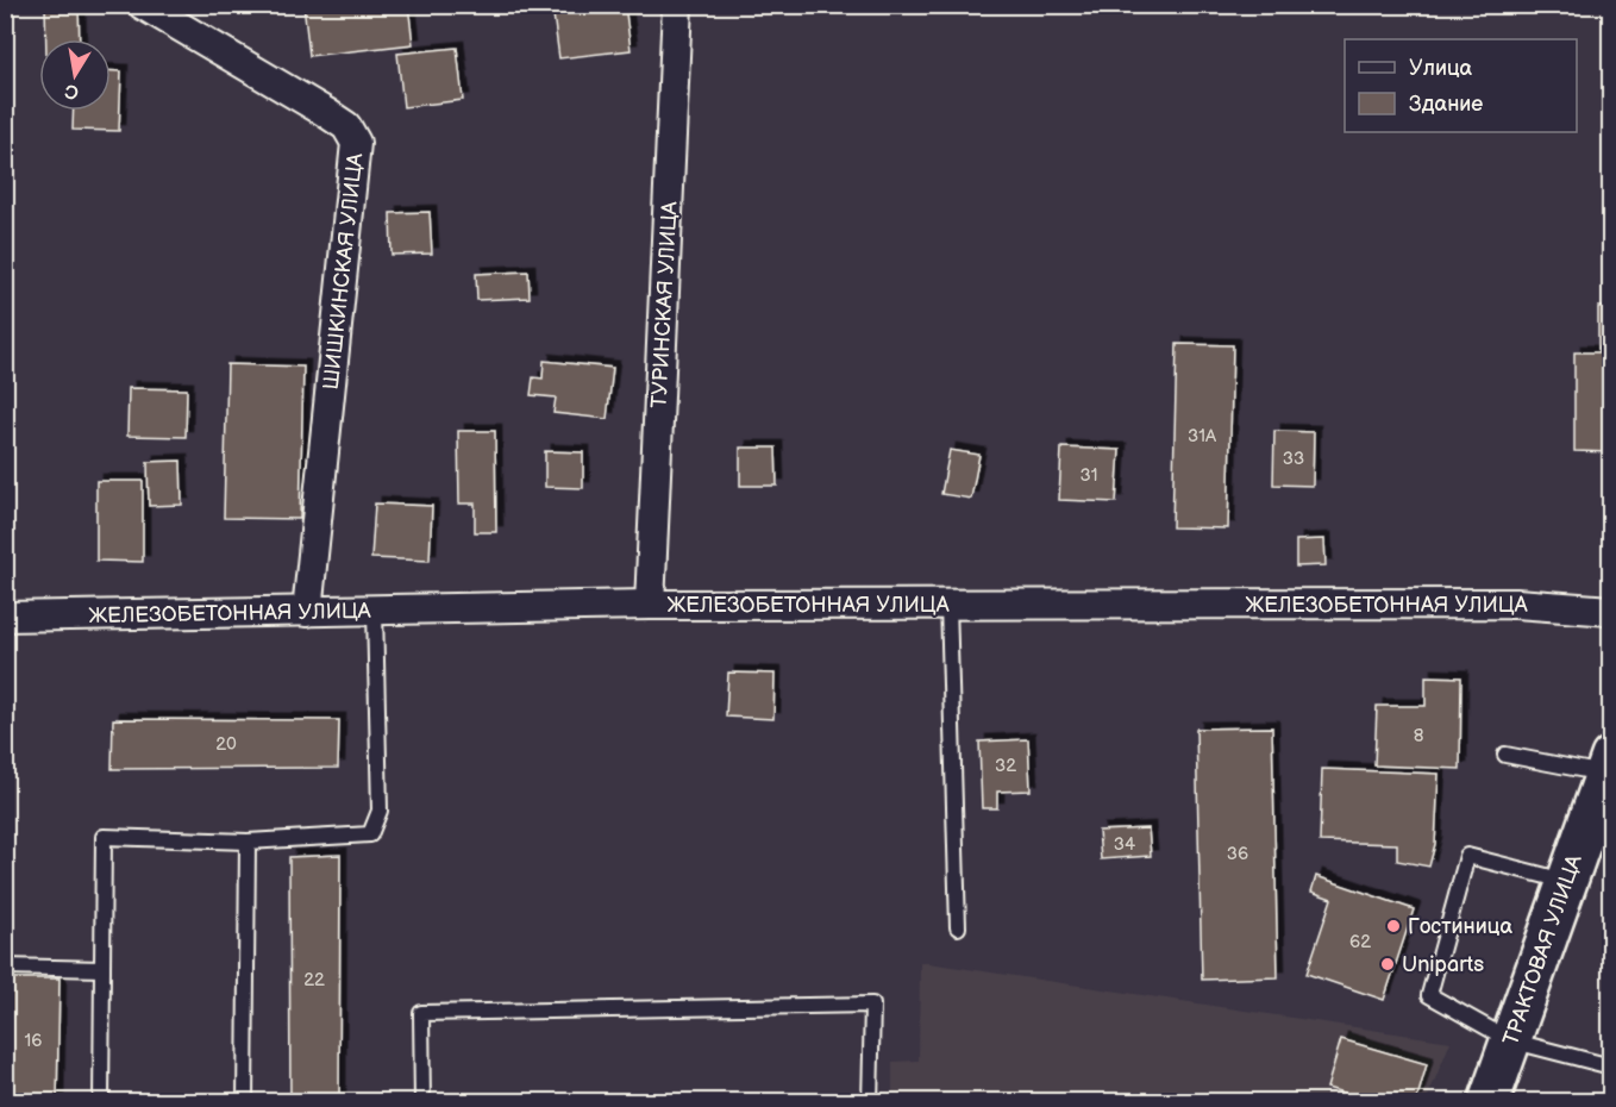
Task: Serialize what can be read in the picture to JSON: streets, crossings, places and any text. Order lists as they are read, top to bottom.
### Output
{
  "streets": {
    "main road": ["ТРАКТОВАЯ УЛИЦА"],
    "street": ["ШИШКИНСКАЯ УЛИЦА", "ТУРИНСКАЯ УЛИЦА", "ЖЕЛЕЗОБЕТОННАЯ УЛИЦА"]
  },
  "crossings": [
    ["ШИШКИНСКАЯ УЛИЦА", "ЖЕЛЕЗОБЕТОННАЯ УЛИЦА"],
    ["ТУРИНСКАЯ УЛИЦА", "ЖЕЛЕЗОБЕТОННАЯ УЛИЦА"]
  ],
  "places": ["Гостиница", "Uniparts"],
  "house_numbers": [
    "31А",
    "33",
    "31",
    "8",
    "20",
    "32",
    "34",
    "36",
    "62",
    "22",
    "16"
  ],
  "legend": ["Улица", "Здание"],
  "north": "bottom"
}
